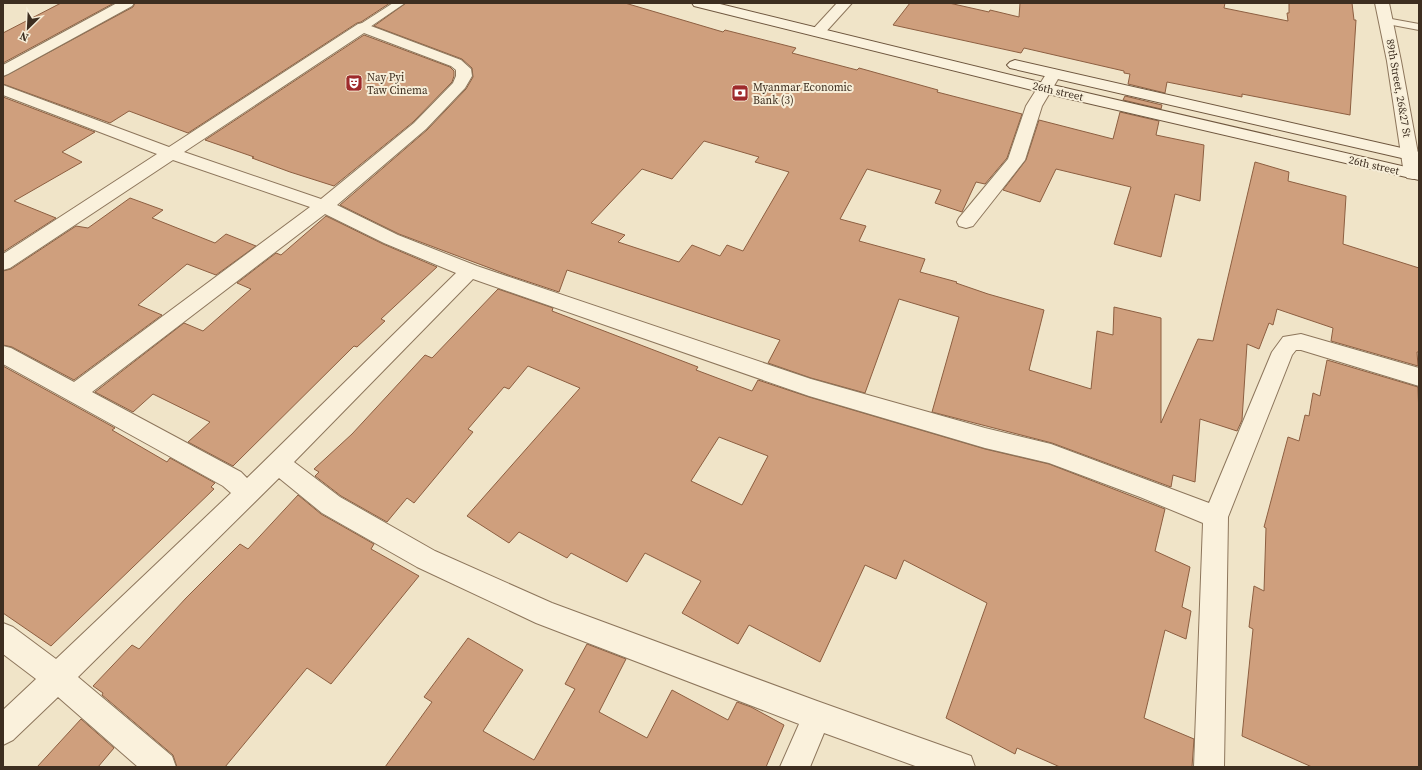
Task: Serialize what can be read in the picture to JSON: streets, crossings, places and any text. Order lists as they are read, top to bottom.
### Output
{
  "streets": {
    "street": ["89th Street, 26&27 St", "26th street"]
  },
  "crossings": [
    ["89th Street, 26&27 St", "26th street"]
  ],
  "places": {
    "theatre": ["Nay Pyi Taw Cinema"],
    "bank": ["Myanmar Economic Bank (3)"]
  },
  "north": "bottom left"
}
